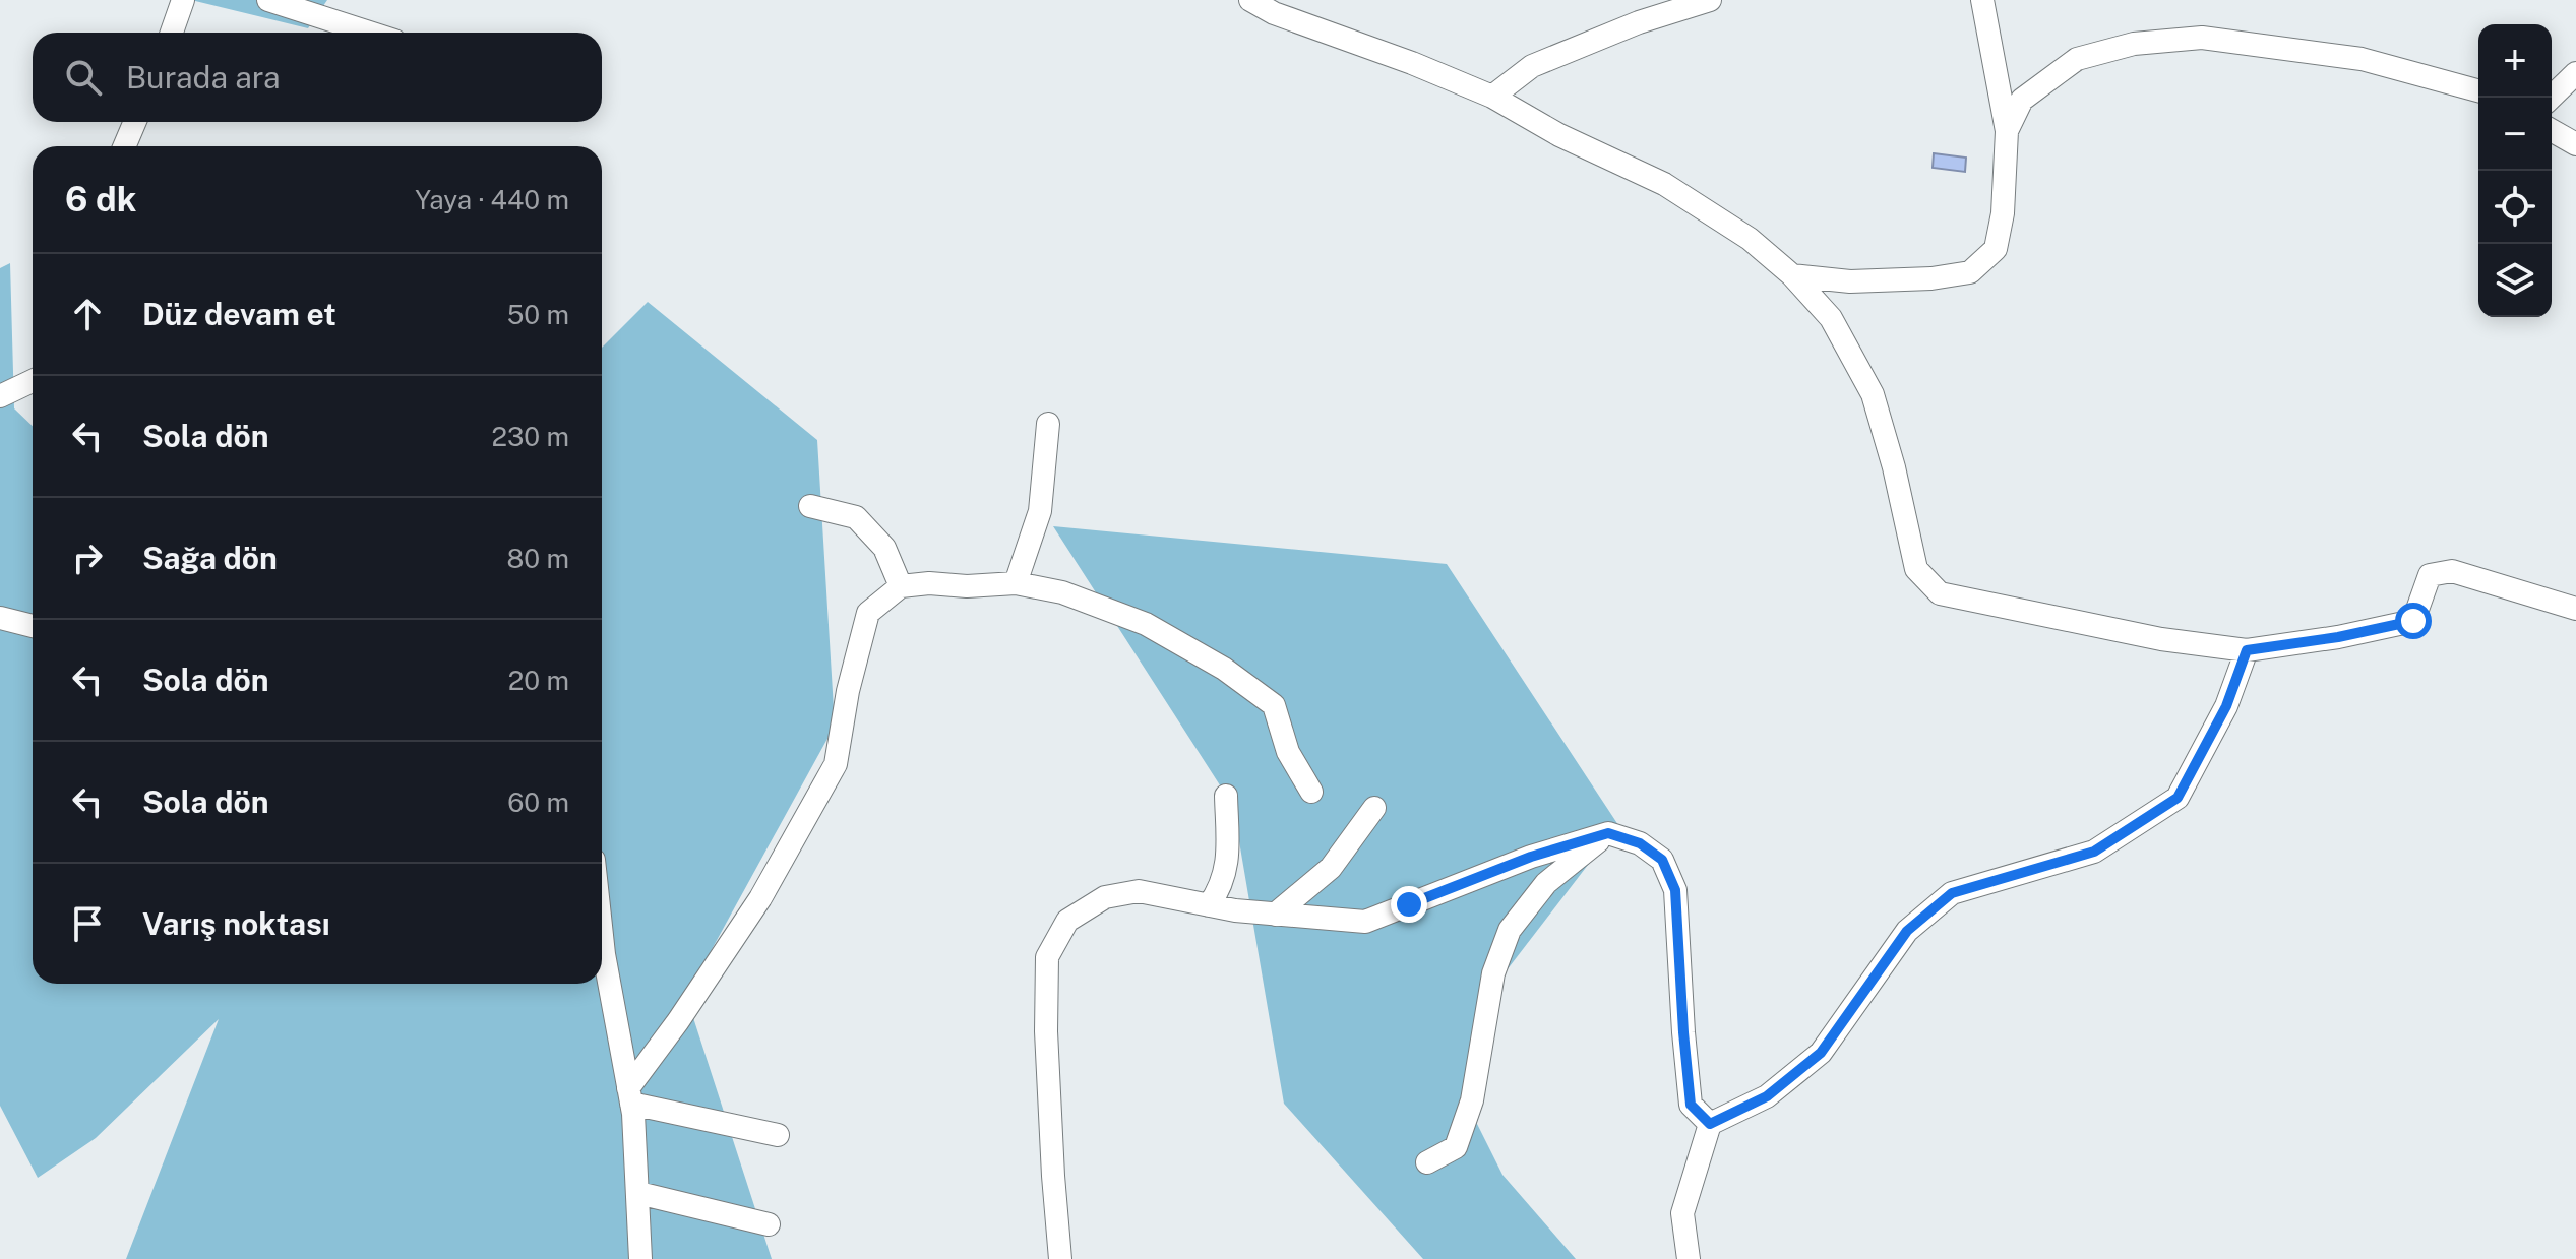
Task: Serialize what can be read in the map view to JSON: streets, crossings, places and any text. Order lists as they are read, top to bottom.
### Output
{
  "page": {
    "map_buttons": ["+", "−"],
    "search": "Burada ara",
    "heading": ["6 dk", "Yaya · 440 m"],
    "list": [
      ["Düz devam et", "50 m"],
      ["Sola dön", "230 m"],
      ["Sağa dön", "80 m"],
      ["Sola dön", "20 m"],
      ["Sola dön", "60 m"],
      "Varış noktası"
    ]
  }
}
